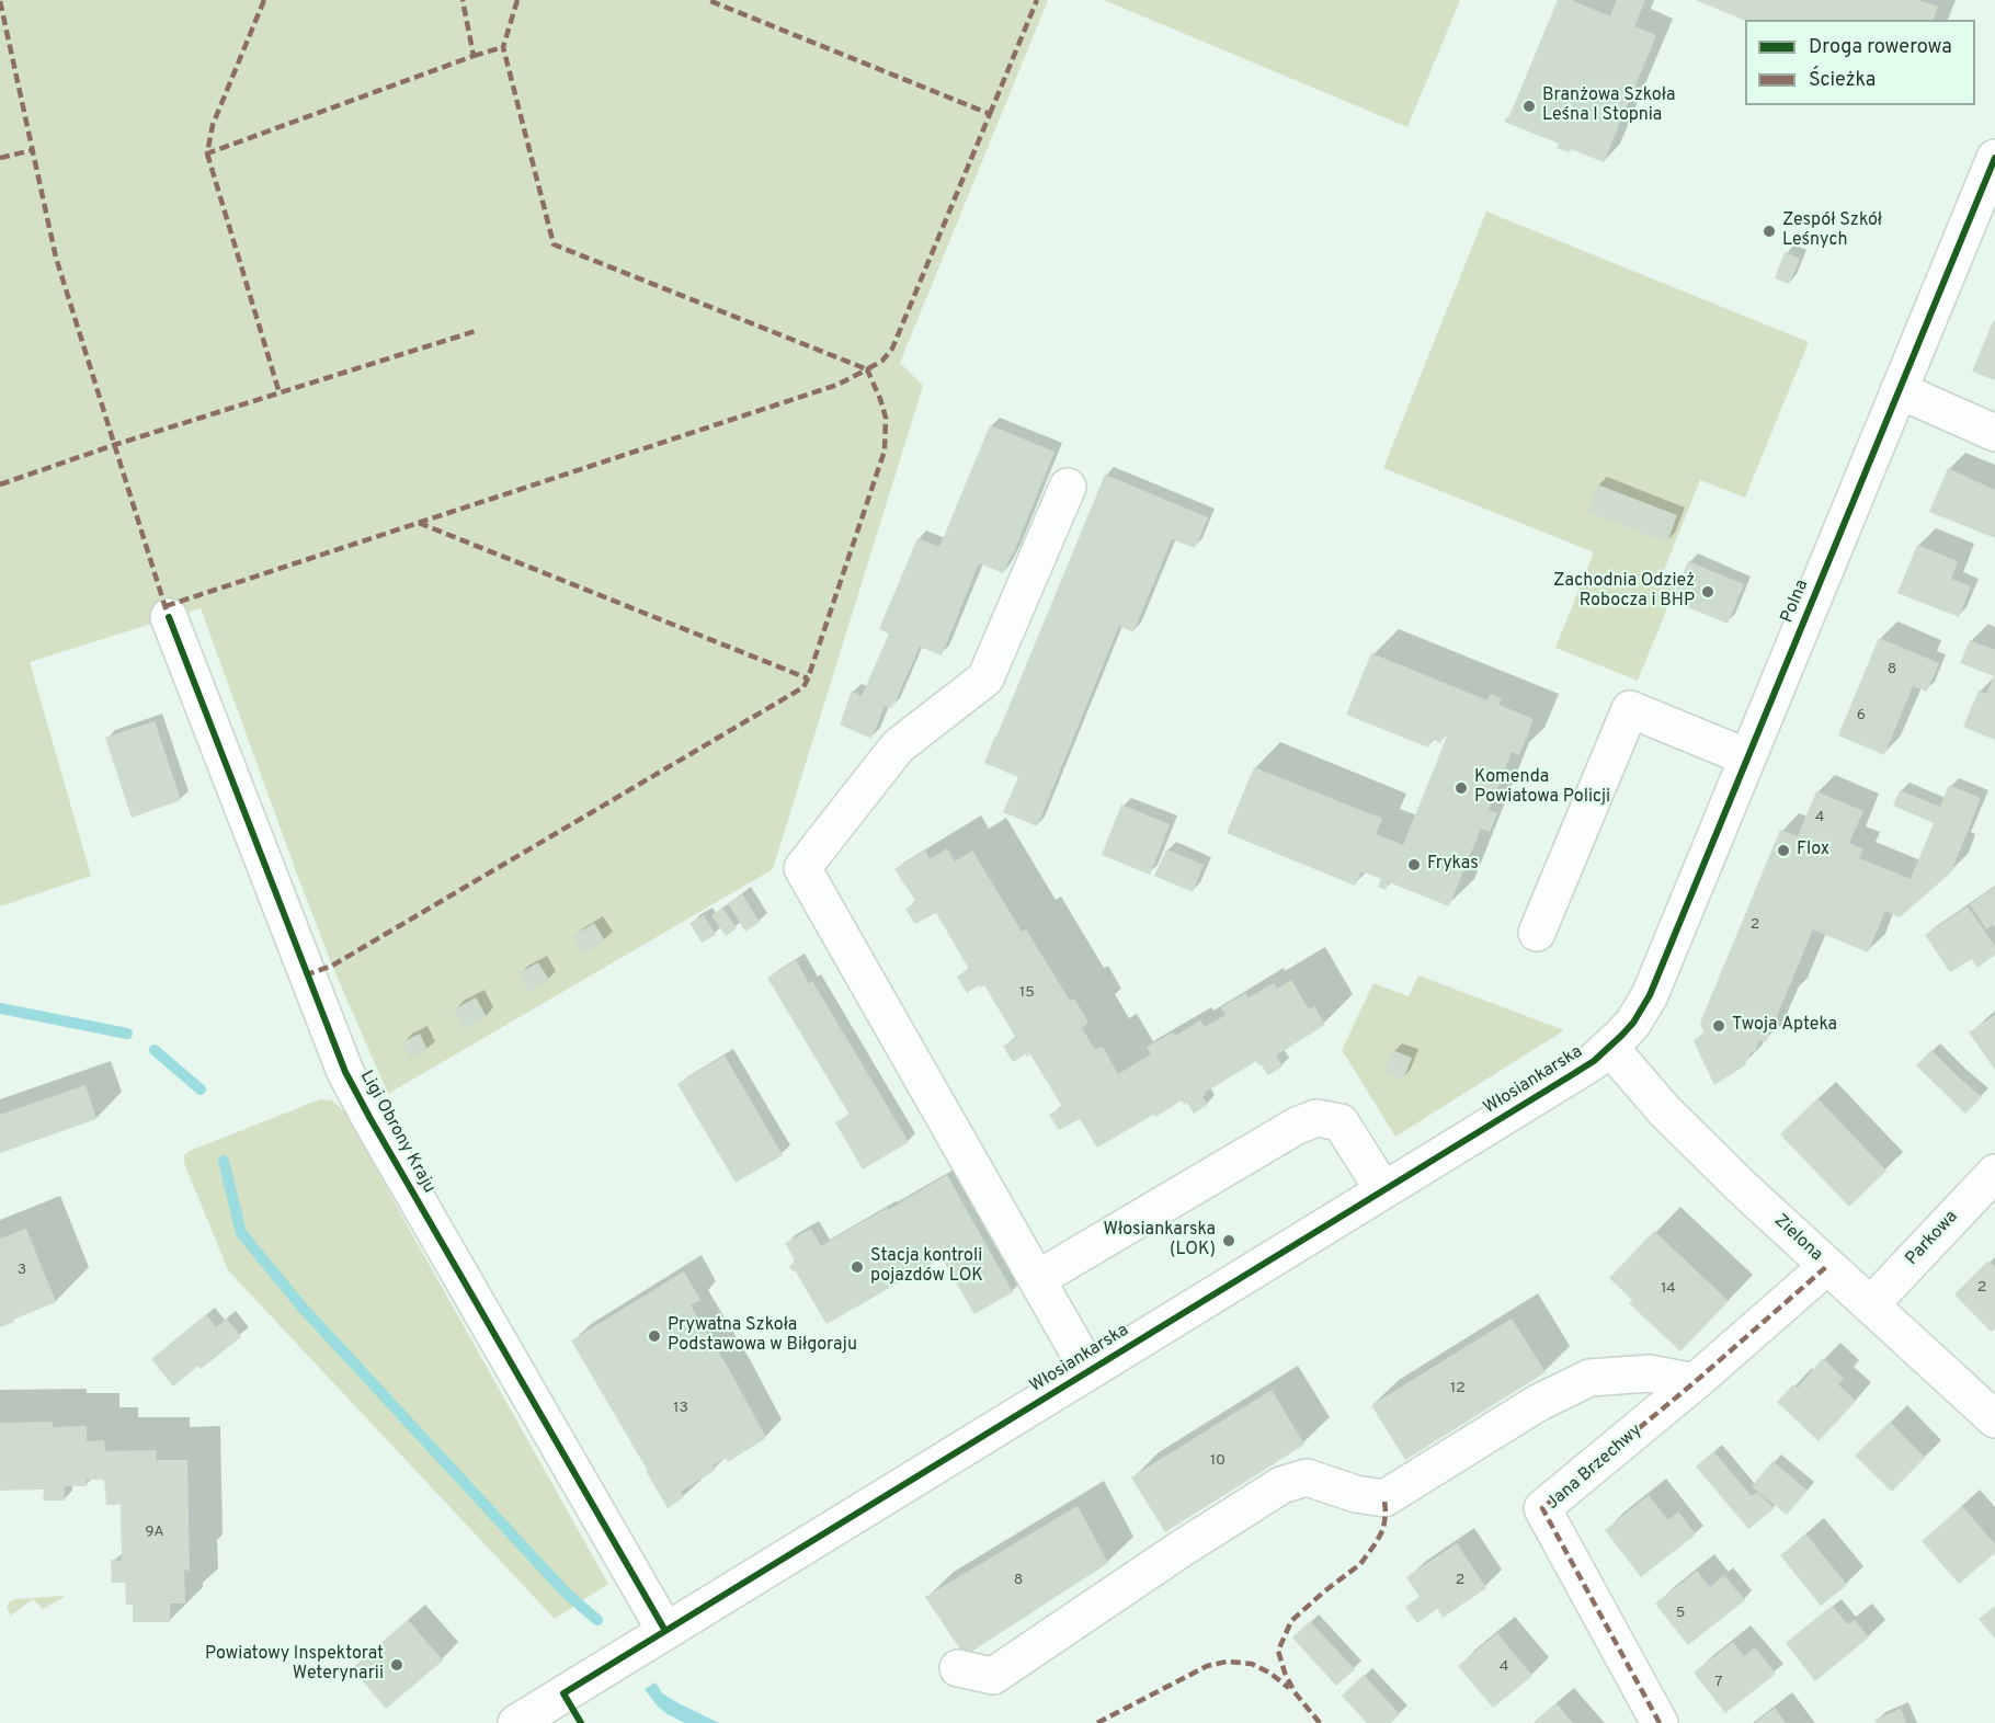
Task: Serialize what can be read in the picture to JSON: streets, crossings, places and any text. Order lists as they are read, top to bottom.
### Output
{
  "streets": {
    "street": [
      "Polna",
      "Włosiankarska",
      "Ligi Obrony Kraju",
      "Zielona",
      "Parkowa",
      "Jana Brzechwy"
    ]
  },
  "crossings": [
    ["Polna", "Włosiankarska"],
    ["Polna", "Zielona"],
    ["Włosiankarska", "Ligi Obrony Kraju"],
    ["Włosiankarska", "Zielona"],
    ["Zielona", "Parkowa"],
    ["Zielona", "Jana Brzechwy"]
  ],
  "places": [
    "Branżowa Szkoła Leśna I Stopnia",
    "Zespół Szkół Leśnych",
    "Zachodnia Odzież Robocza i BHP",
    "Komenda Powiatowa Policji",
    "Flox",
    "Frykas",
    "Twoja Apteka",
    "Włosiankarska (LOK)",
    "Stacja kontroli pojazdów LOK",
    "Prywatna Szkoła Podstawowa w Biłgoraju",
    "Powiatowy Inspektorat Weterynarii"
  ],
  "house_numbers": [
    "8",
    "6",
    "4",
    "2",
    "15",
    "3",
    "2",
    "14",
    "12",
    "13",
    "10",
    "9A",
    "8",
    "2",
    "5",
    "4",
    "7"
  ],
  "legend": ["Droga rowerowa", "Ścieżka"]
}
